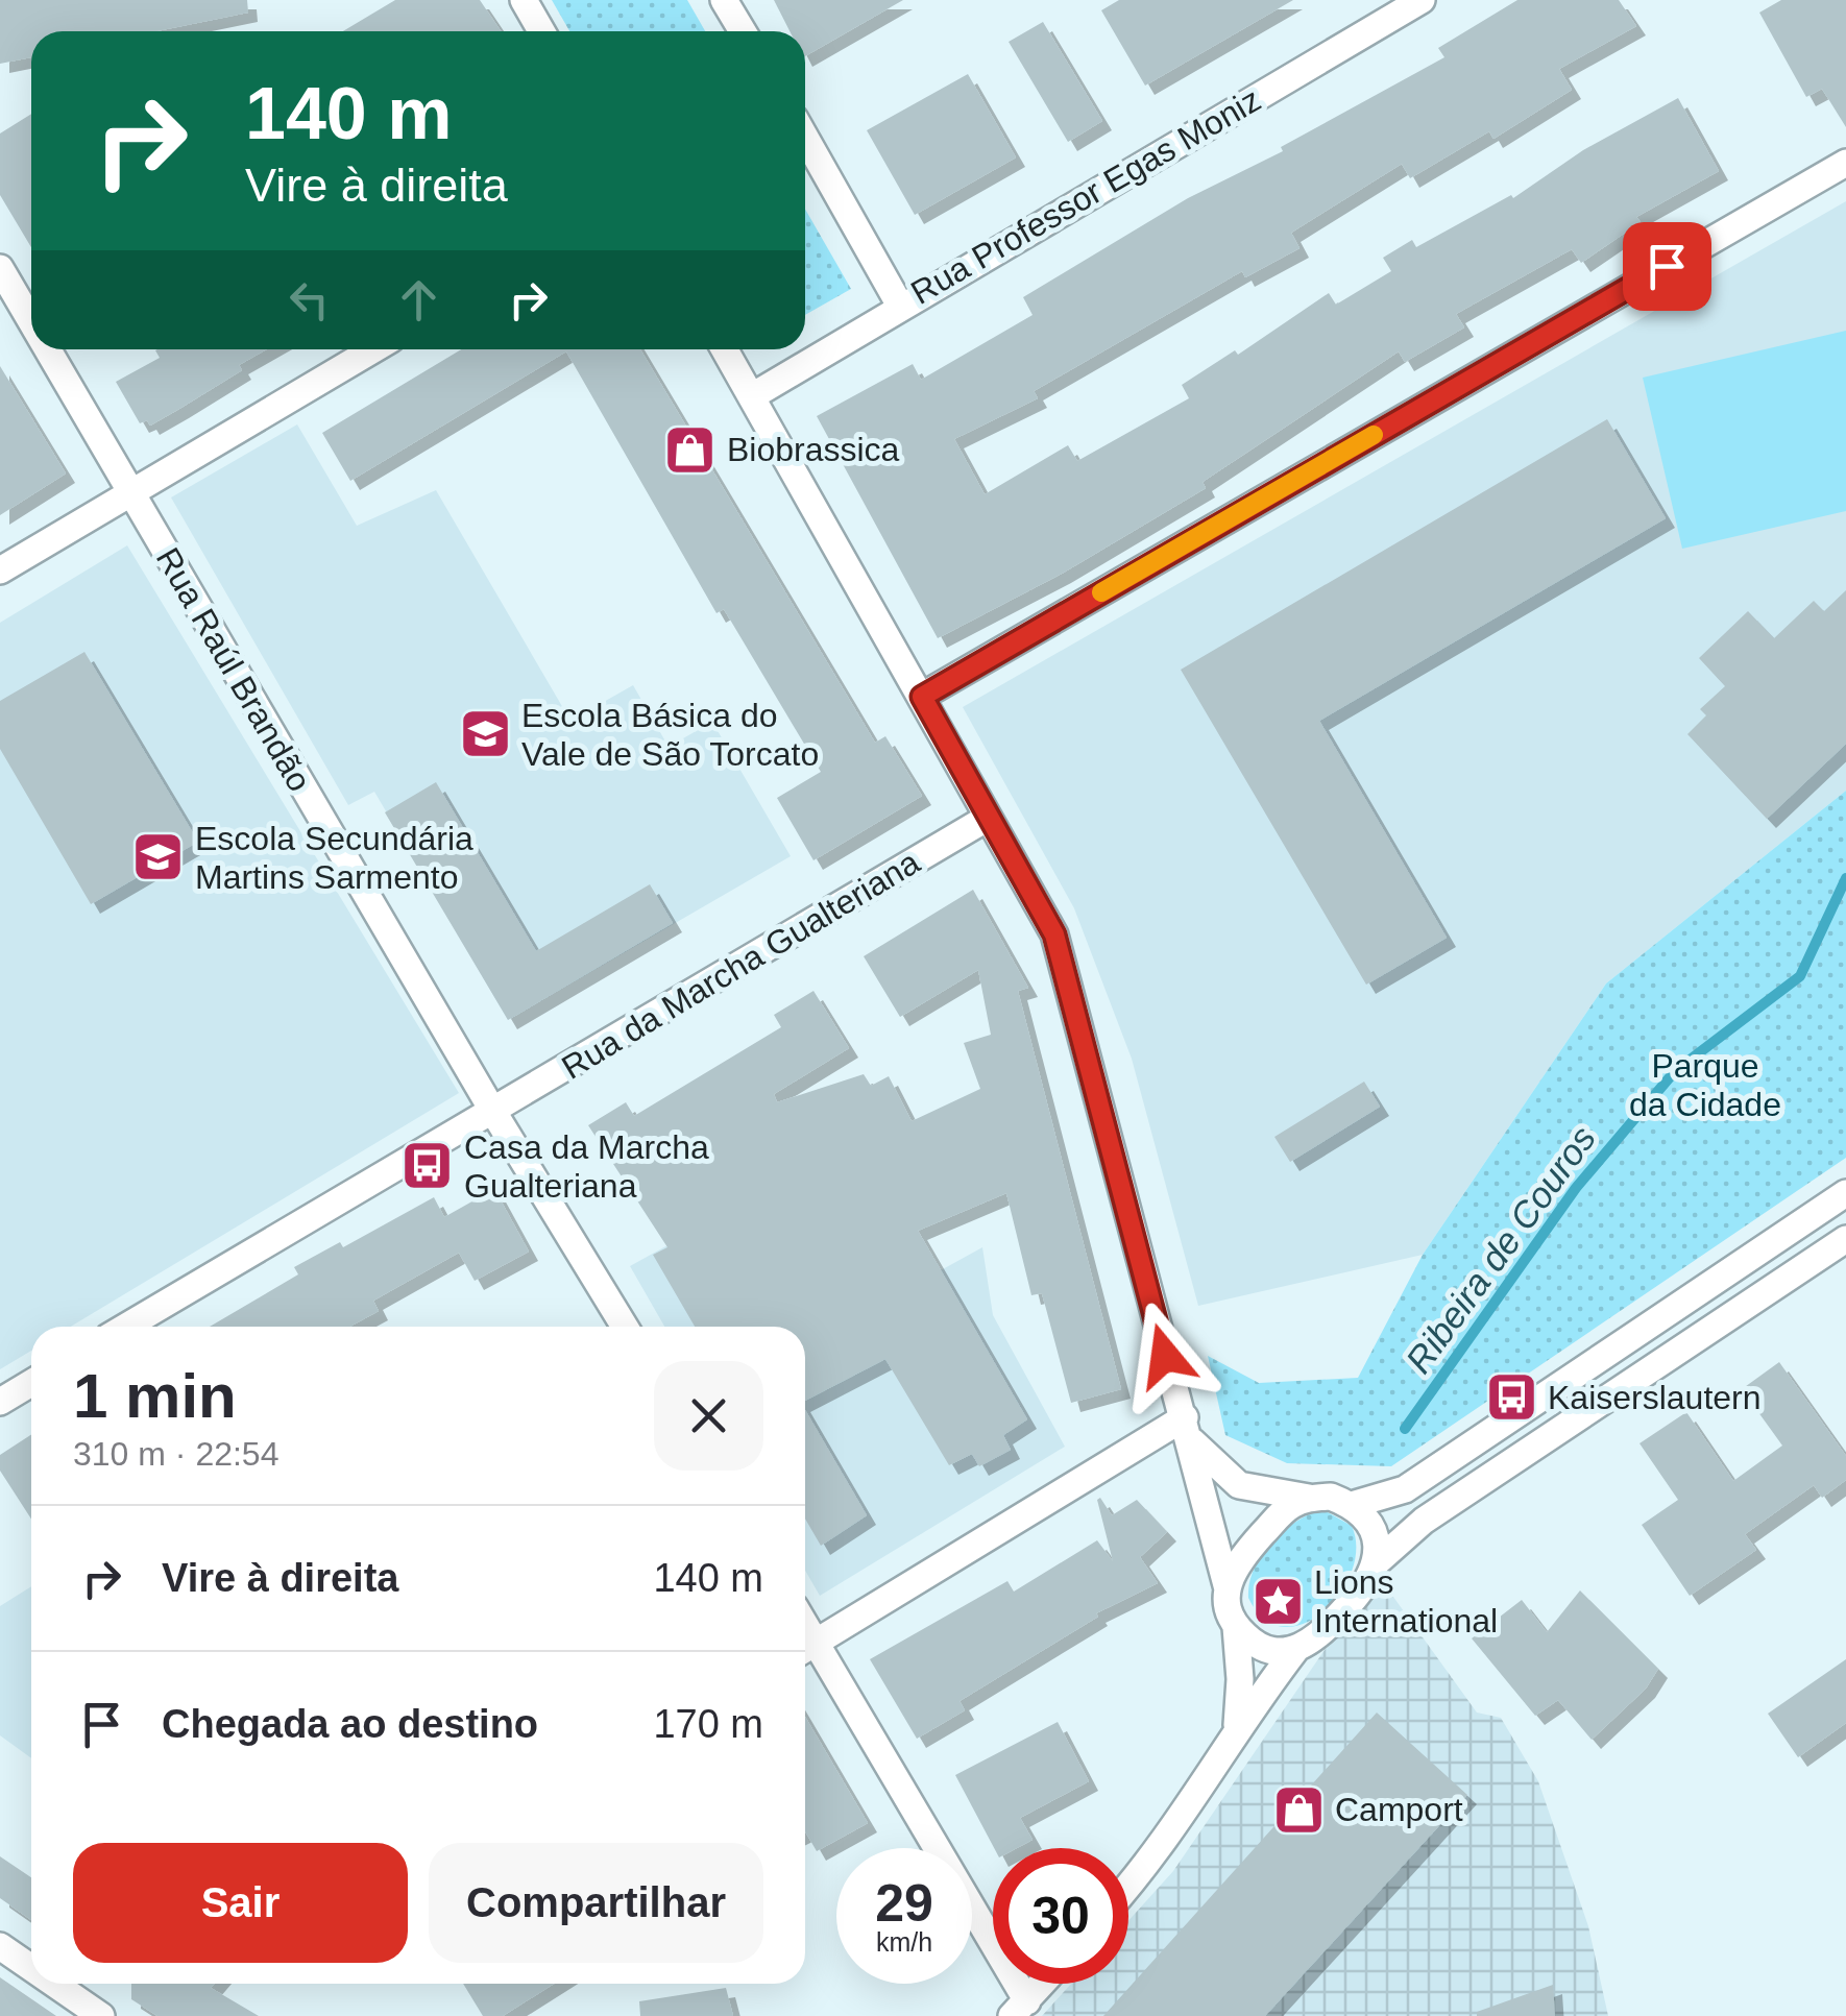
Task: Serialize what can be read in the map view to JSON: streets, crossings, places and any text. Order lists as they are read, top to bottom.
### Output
{
  "streets": {
    "street": ["Rua Professor Egas Moniz", "Rua Raúl Brandão", "Rua da Marcha Gualteriana"]
  },
  "crossings": [
    ["Rua Raúl Brandão", "Rua da Marcha Gualteriana"]
  ],
  "water": ["Ribeira de Couros"],
  "parks": ["Parque da Cidade"],
  "places": {
    "shop": ["Biobrassica", "Camport"],
    "school or university": ["Escola Básica do Vale de São Torcato", "Escola Secundária Martins Sarmento"],
    "bus stop": ["Casa da Marcha Gualteriana", "Kaiserslautern"],
    "place": ["Lions International"]
  },
  "page": {
    "turn": ["140 m", "Vire à direita"],
    "heading": ["1 min", "310 m · 22:54"],
    "list": [
      {
        "name": "Vire à direita",
        "value": "140 m"
      },
      {
        "name": "Chegada ao destino",
        "value": "170 m"
      }
    ],
    "buttons": ["Sair", "Compartilhar"],
    "speed": "29 km/h",
    "limit": "30"
  }
}
